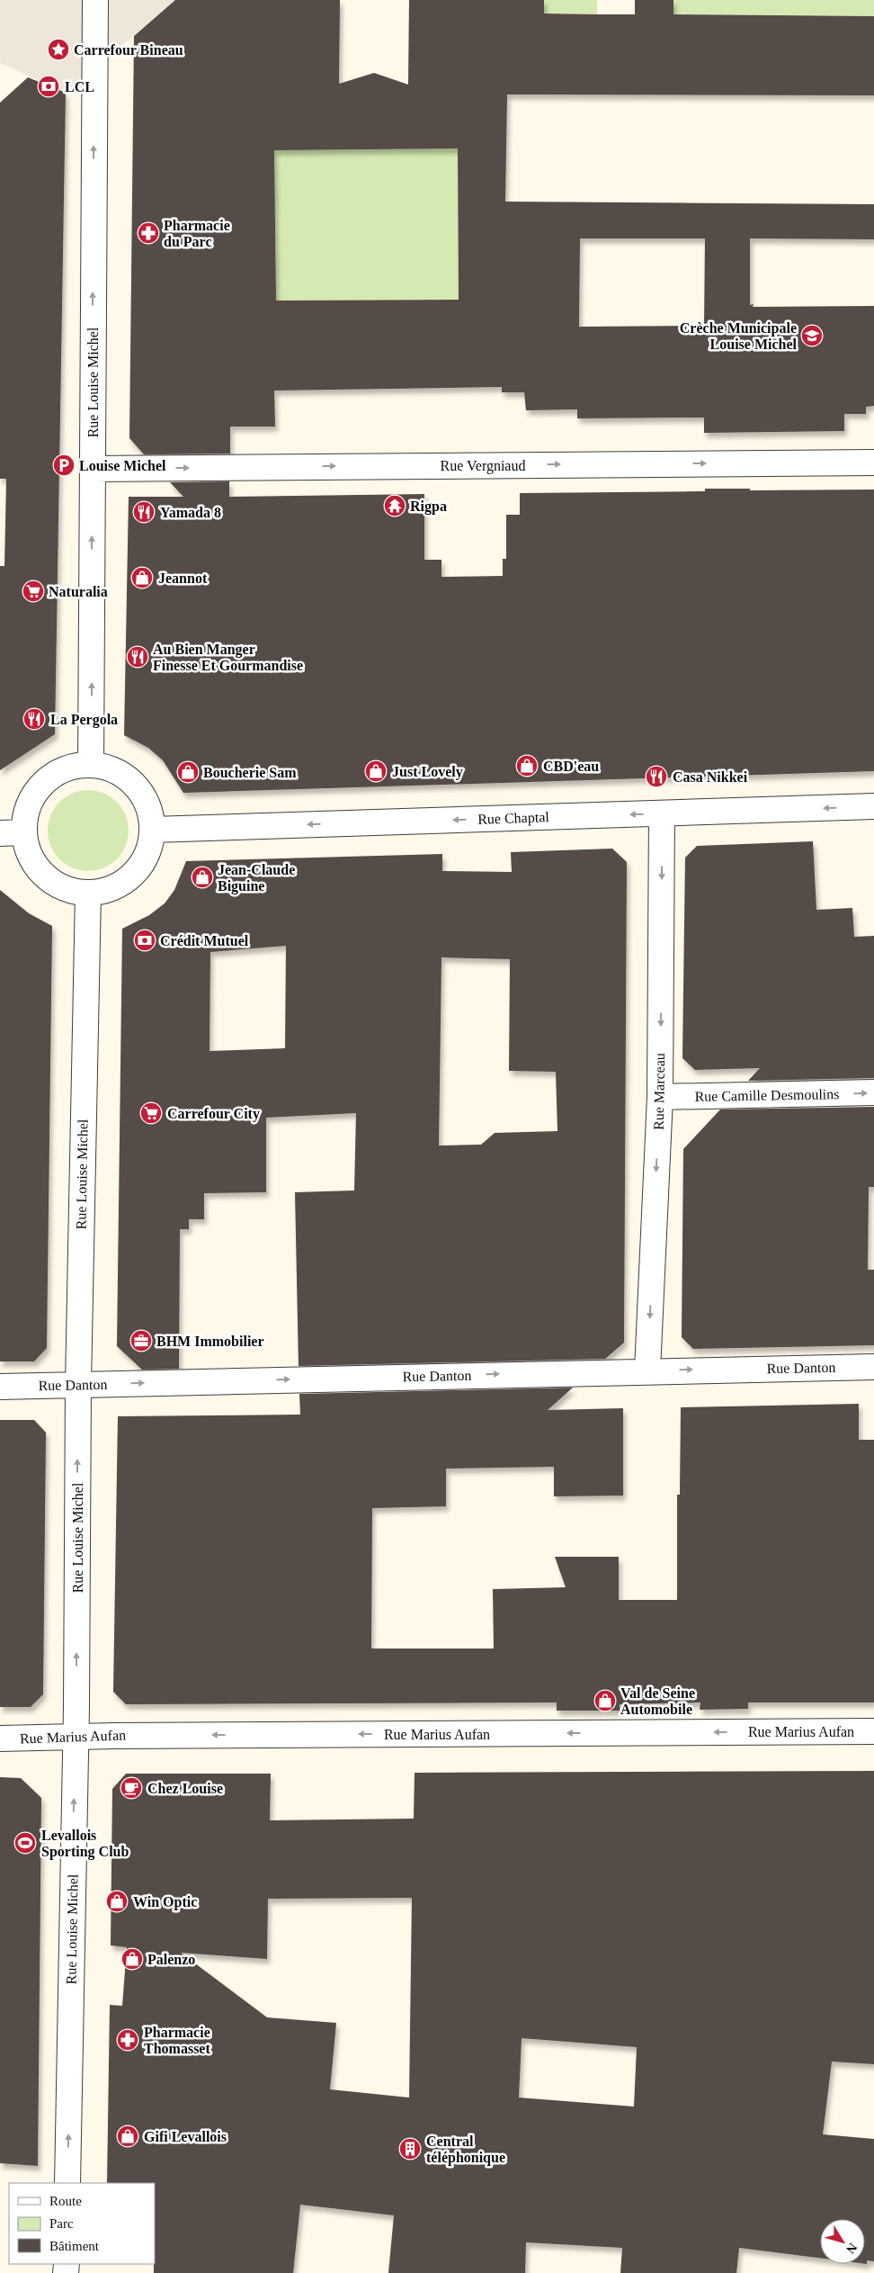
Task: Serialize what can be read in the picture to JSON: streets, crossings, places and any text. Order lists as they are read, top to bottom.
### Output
{
  "streets": {
    "street": [
      "Rue Louise Michel",
      "Rue Vergniaud",
      "Rue Chaptal",
      "Rue Marceau",
      "Rue Camille Desmoulins",
      "Rue Danton",
      "Rue Marius Aufan"
    ]
  },
  "crossings": [
    ["Rue Louise Michel", "Rue Vergniaud"],
    ["Rue Louise Michel", "Rue Chaptal"],
    ["Rue Louise Michel", "Rue Danton"],
    ["Rue Louise Michel", "Rue Marius Aufan"],
    ["Rue Chaptal", "Rue Marceau"],
    ["Rue Marceau", "Rue Camille Desmoulins"],
    ["Rue Marceau", "Rue Danton"]
  ],
  "one_way": [
    "Rue Louise Michel",
    "Rue Vergniaud",
    "Rue Chaptal",
    "Rue Marceau",
    "Rue Camille Desmoulins",
    "Rue Danton",
    "Rue Marius Aufan"
  ],
  "places": {
    "place": ["Carrefour Bineau"],
    "bank": ["LCL", "Crédit Mutuel"],
    "pharmacy": ["Pharmacie du Parc", "Pharmacie Thomasset"],
    "school or university": ["Crèche Municipale Louise Michel"],
    "parking": ["Louise Michel"],
    "temple": ["Rigpa"],
    "restaurant": [
      "Yamada 8",
      "Au Bien Manger Finesse Et Gourmandise",
      "La Pergola",
      "Casa Nikkei"
    ],
    "shop": [
      "Jeannot",
      "CBD'eau",
      "Just Lovely",
      "Boucherie Sam",
      "Jean-Claude Biguine",
      "Val de Seine Automobile",
      "Win Optic",
      "Palenzo",
      "Gifi Levallois"
    ],
    "supermarket": ["Naturalia", "Carrefour City"],
    "office": ["BHM Immobilier"],
    "cafe": ["Chez Louise"],
    "sports": ["Levallois Sporting Club"],
    "building": ["Central téléphonique"]
  },
  "legend": ["Route", "Parc", "Bâtiment"],
  "north": "bottom right"
}
